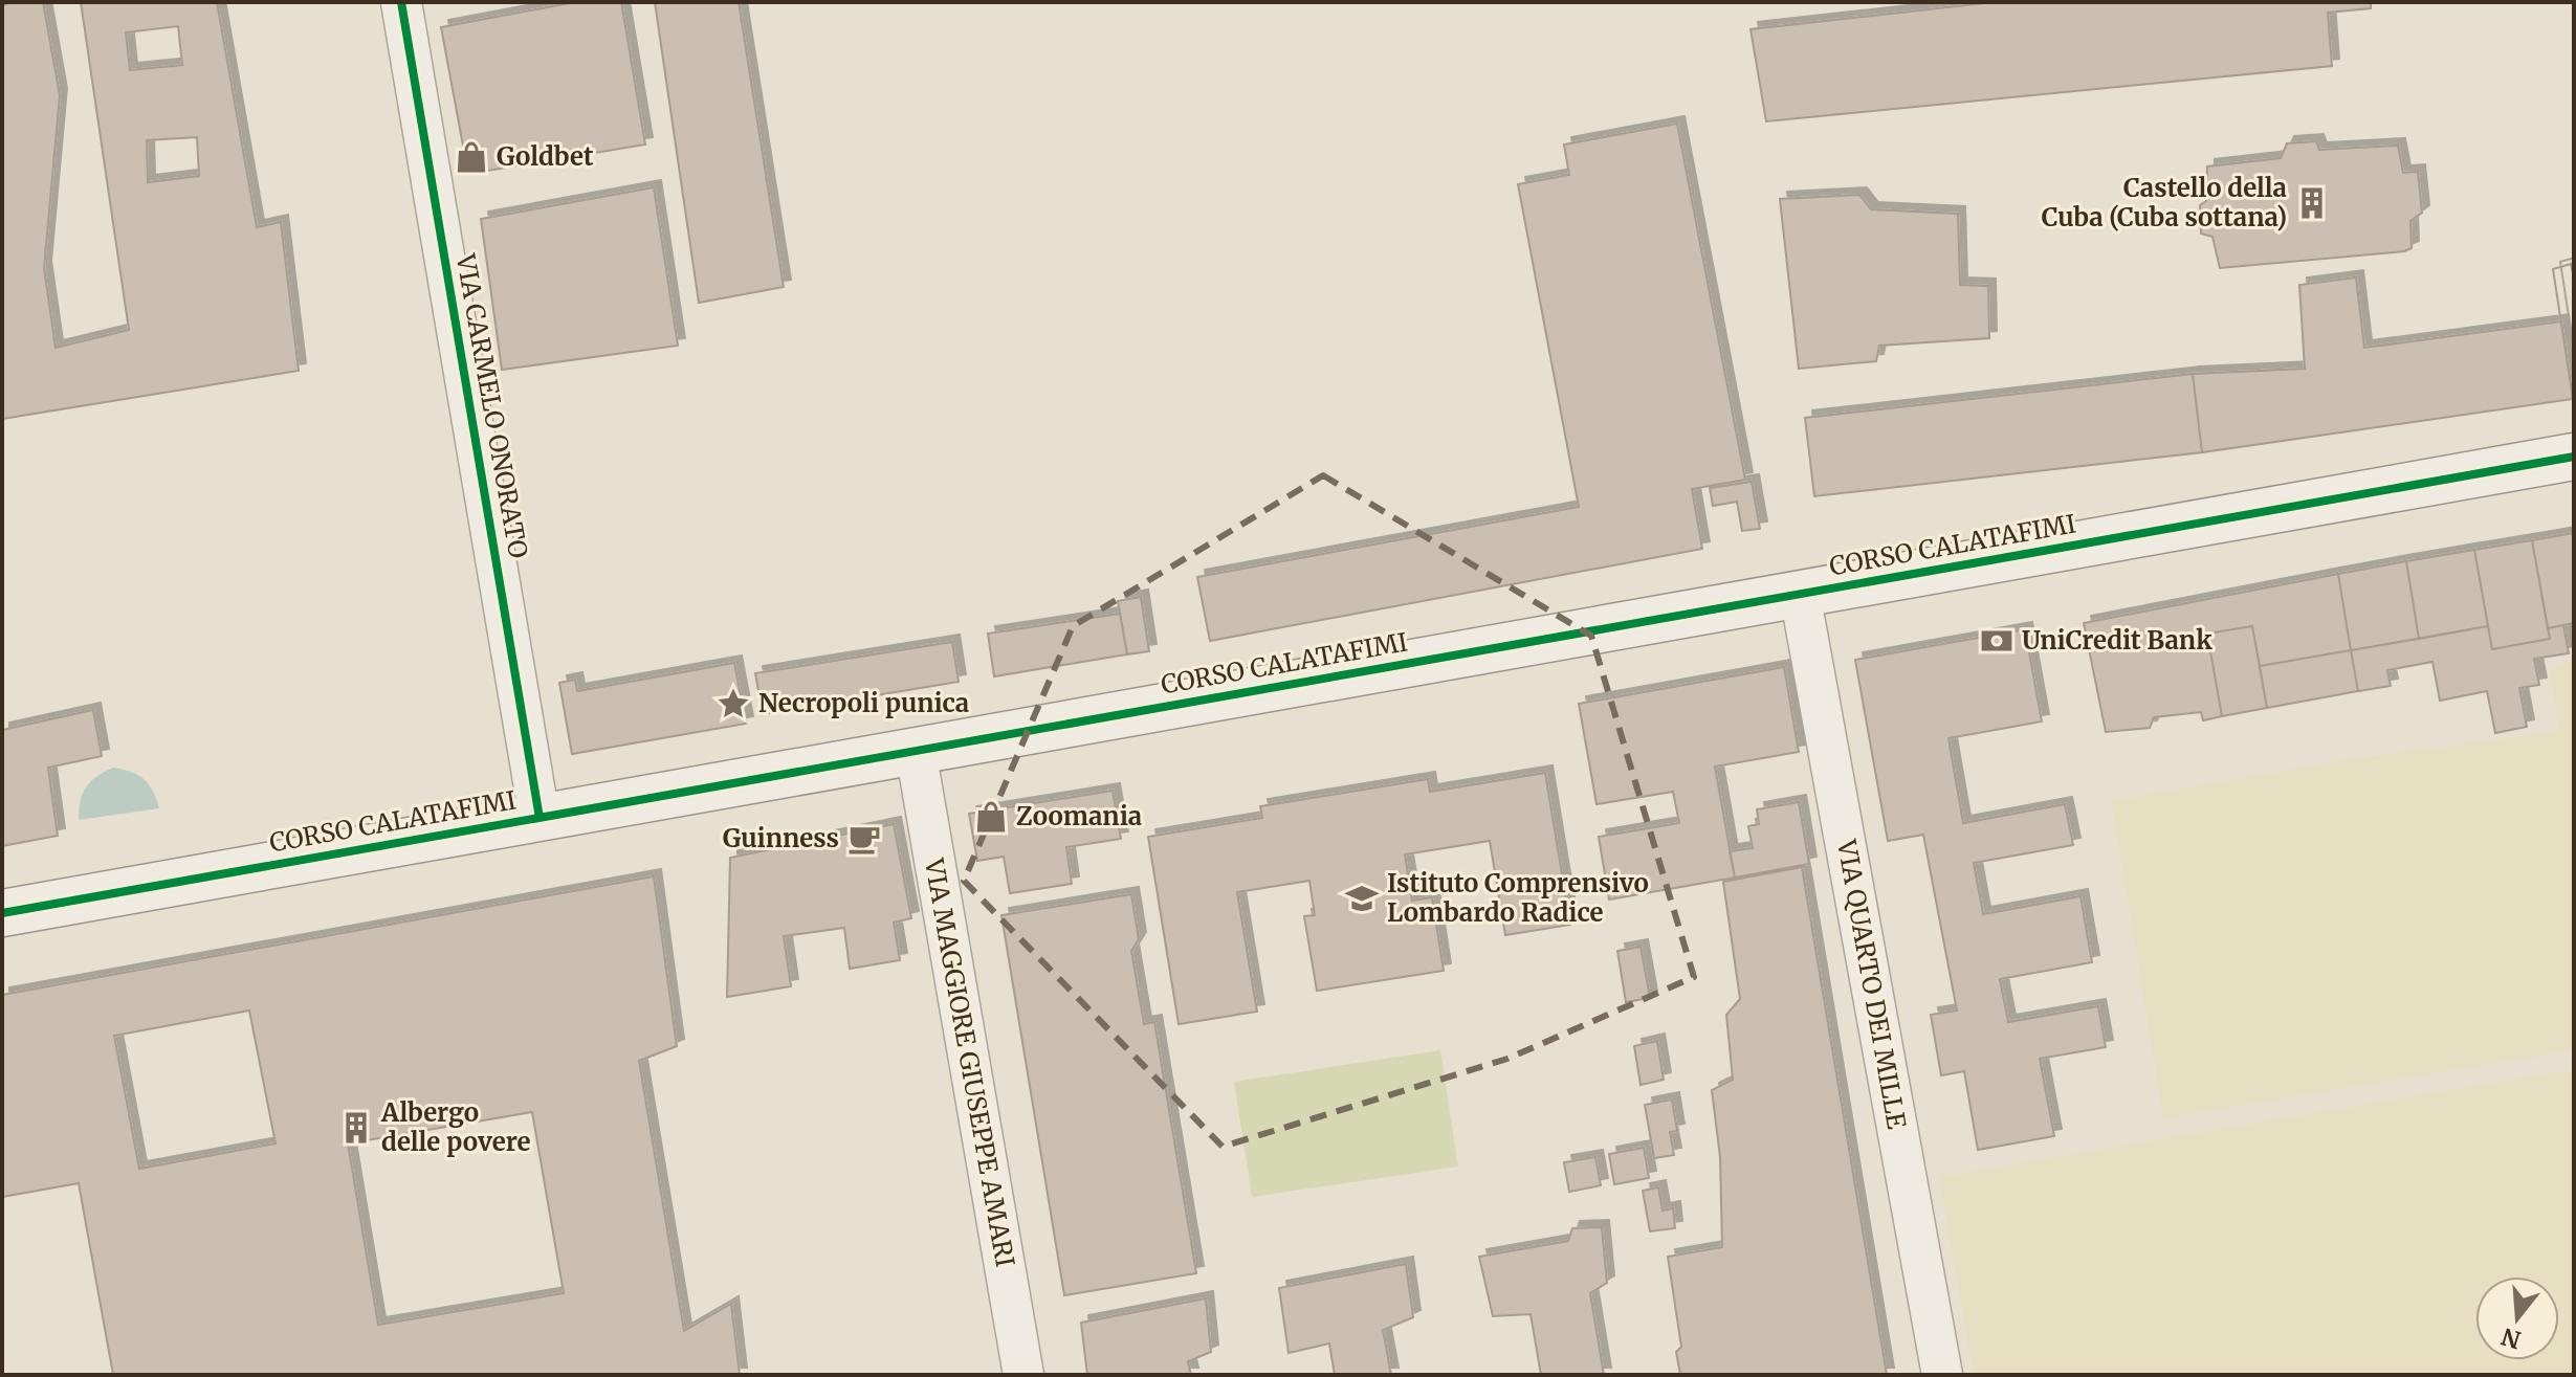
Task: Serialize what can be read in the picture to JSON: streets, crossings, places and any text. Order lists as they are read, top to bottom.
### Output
{
  "streets": {
    "main road": ["CORSO CALATAFIMI"],
    "street": ["VIA CARMELO ONORATO", "VIA QUARTO DEI MILLE", "VIA MAGGIORE GIUSEPPE AMARI"]
  },
  "crossings": [
    ["VIA CARMELO ONORATO", "CORSO CALATAFIMI"],
    ["CORSO CALATAFIMI", "VIA QUARTO DEI MILLE"],
    ["CORSO CALATAFIMI", "VIA MAGGIORE GIUSEPPE AMARI"]
  ],
  "places": {
    "shop": ["Goldbet", "Zoomania"],
    "building": ["Castello della Cuba (Cuba sottana)", "Albergo delle povere"],
    "bank": ["UniCredit Bank"],
    "place": ["Necropoli punica"],
    "cafe": ["Guinness"],
    "school or university": ["Istituto Comprensivo Lombardo Radice"]
  },
  "north": "bottom"
}
